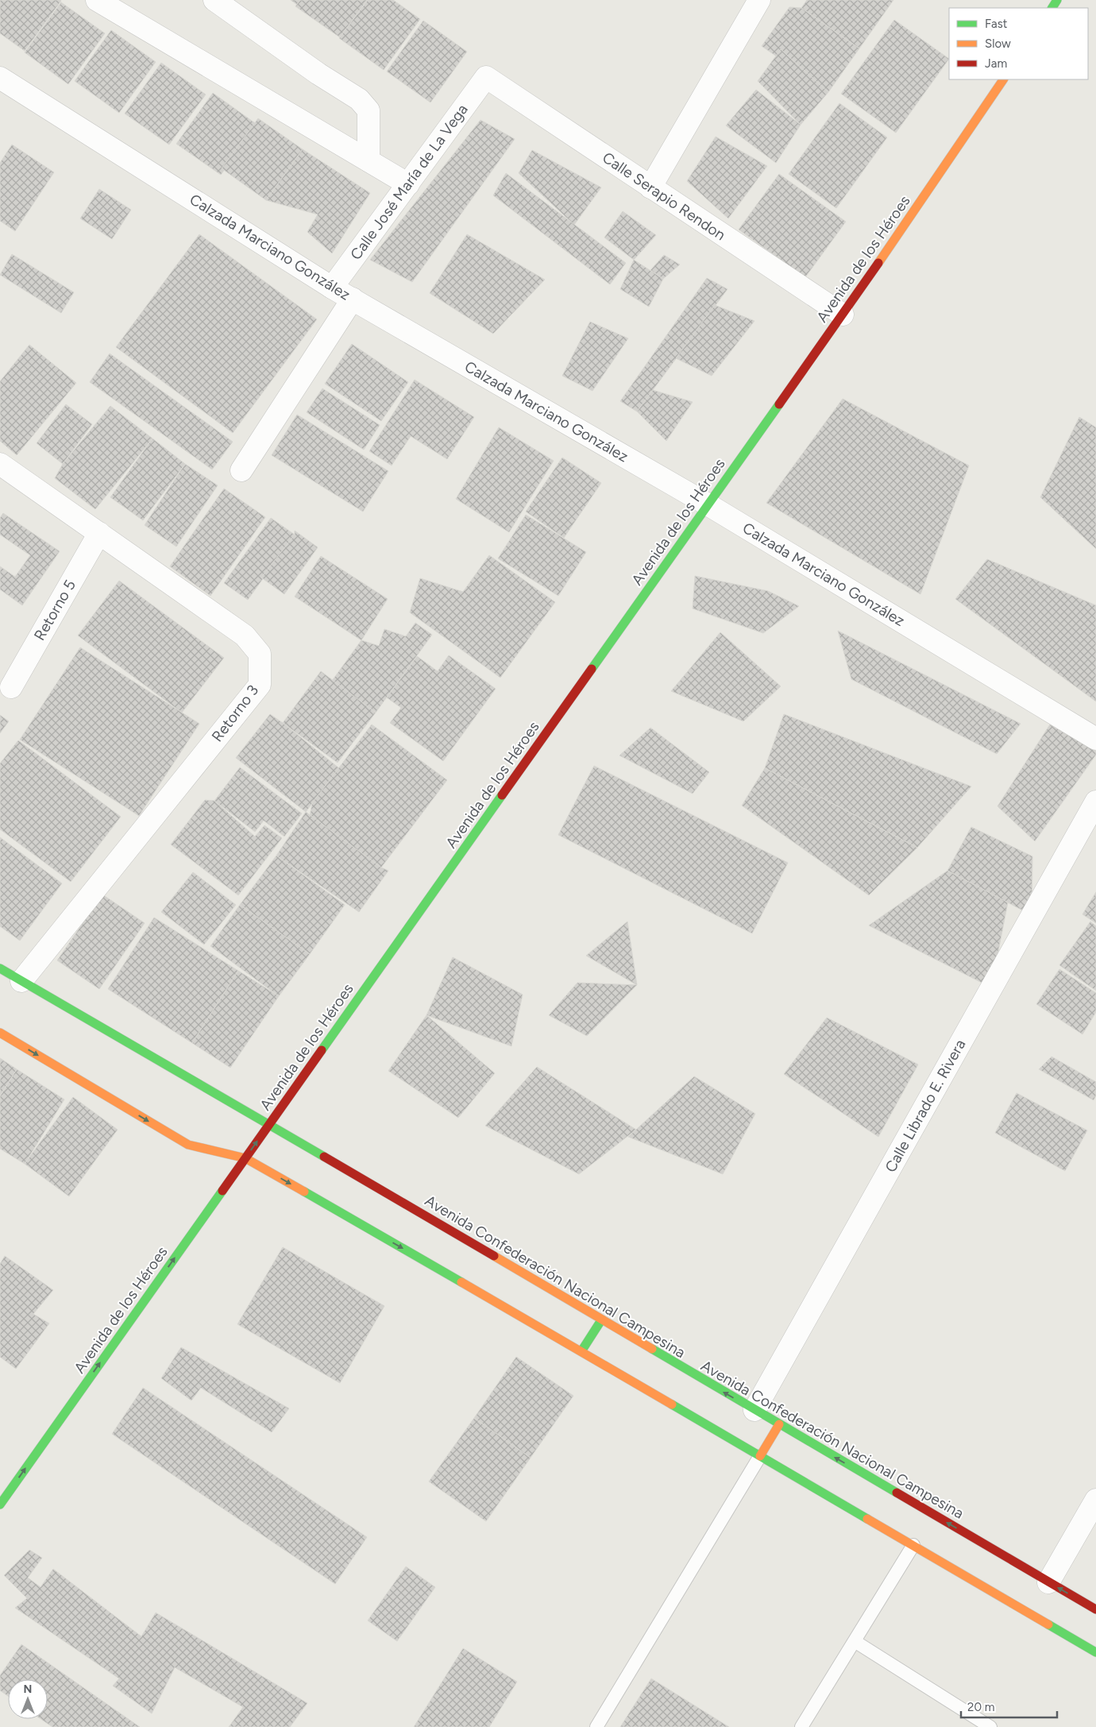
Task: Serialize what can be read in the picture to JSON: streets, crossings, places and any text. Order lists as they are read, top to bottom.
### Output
{
  "streets": {
    "street": [
      "Calle José María de La Vega",
      "Calle Serapio Rendon",
      "Calzada Marciano González",
      "Avenida de los Héroes",
      "Retorno 5",
      "Retorno 3",
      "Calle Librado E. Rivera",
      "Avenida Confederación Nacional Campesina"
    ]
  },
  "crossings": [
    ["Calle José María de La Vega", "Calle Serapio Rendon"],
    ["Calle José María de La Vega", "Calzada Marciano González"],
    ["Calle Serapio Rendon", "Avenida de los Héroes"],
    ["Calzada Marciano González", "Avenida de los Héroes"],
    ["Avenida de los Héroes", "Avenida Confederación Nacional Campesina"],
    ["Retorno 5", "Retorno 3"],
    ["Retorno 3", "Avenida Confederación Nacional Campesina"],
    ["Calle Librado E. Rivera", "Avenida Confederación Nacional Campesina"]
  ],
  "legend": ["Fast", "Slow", "Jam"],
  "scale_bar": "20 m",
  "north": "top"
}
